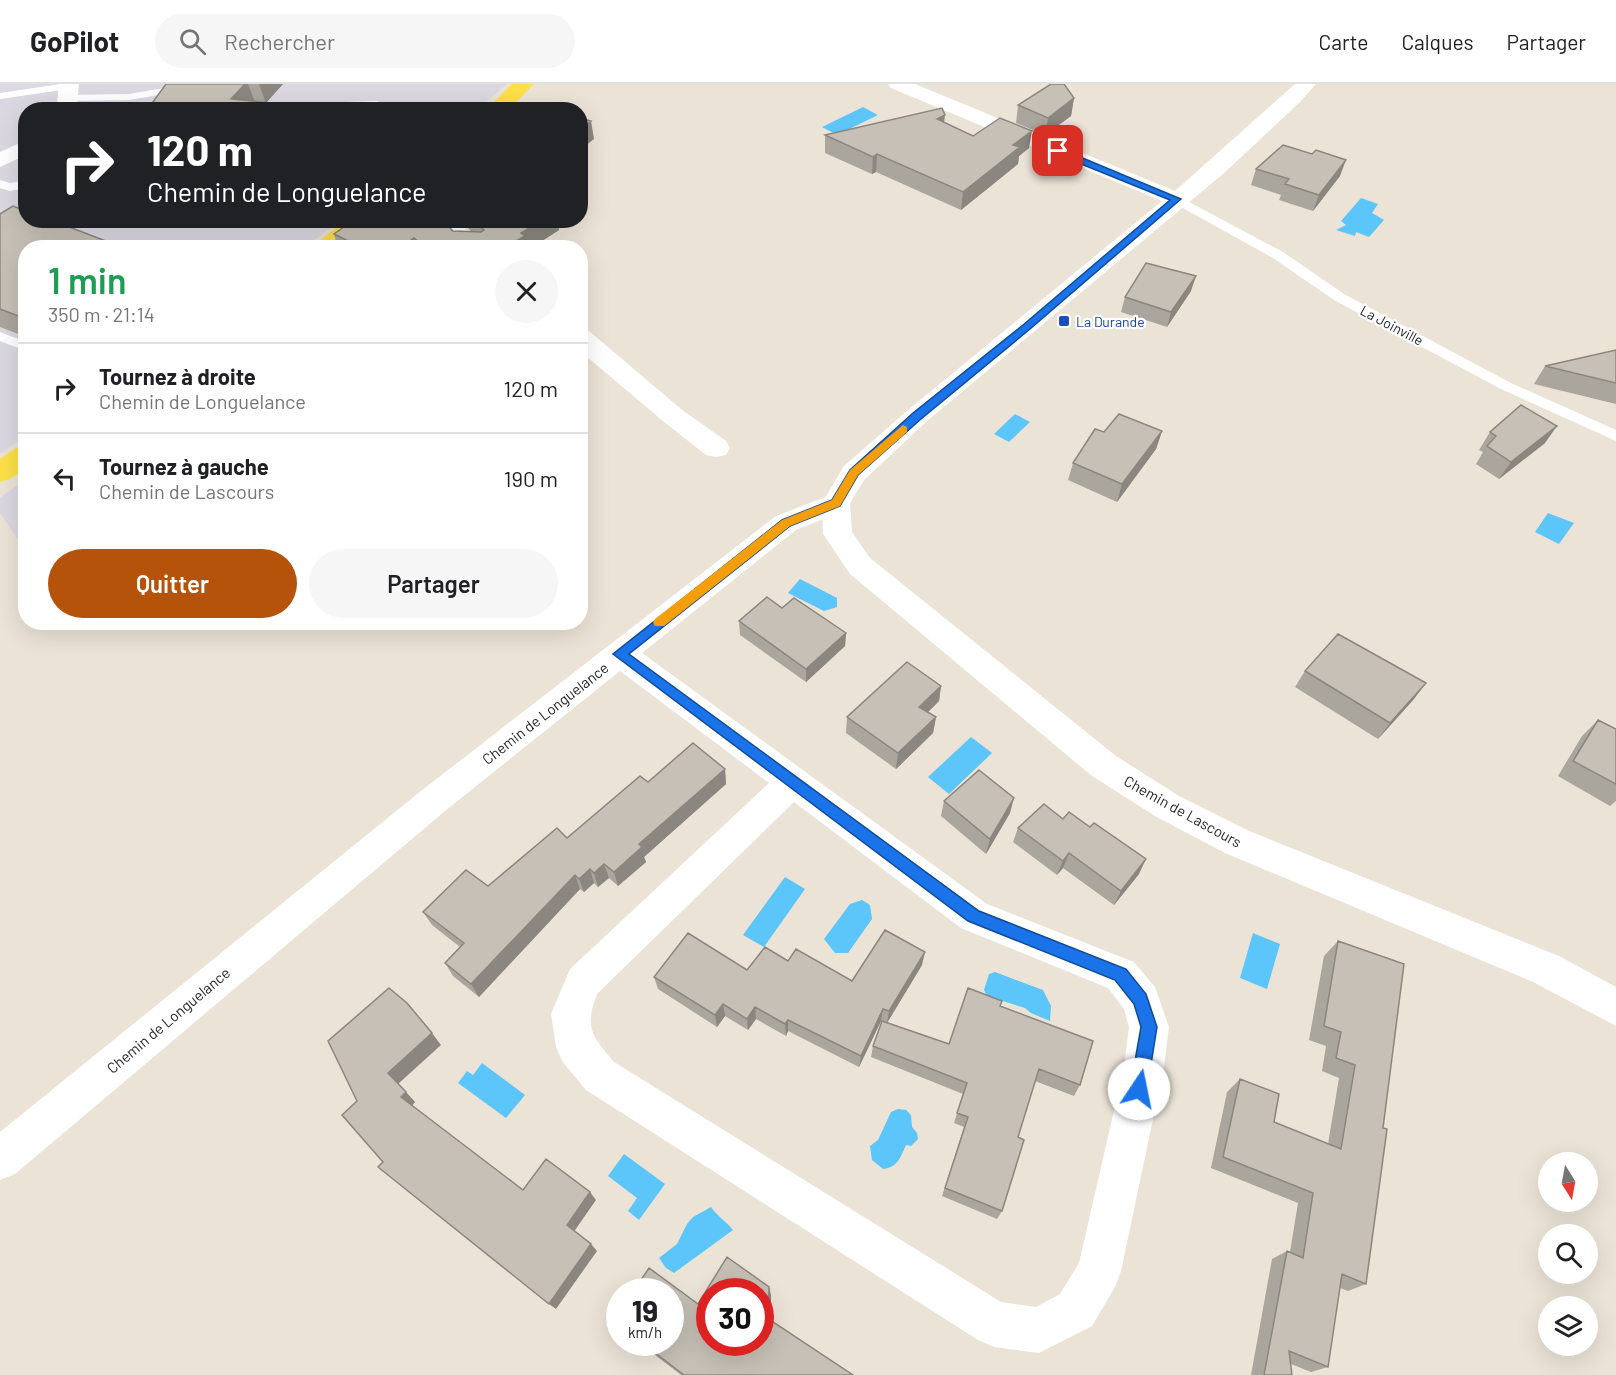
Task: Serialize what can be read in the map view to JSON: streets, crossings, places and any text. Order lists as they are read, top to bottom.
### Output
{
  "streets": {
    "street": ["Chemin de Longuelance", "Chemin de Lascours"],
    "lane": ["La Joinville"]
  },
  "crossings": [
    ["Chemin de Longuelance", "Chemin de Lascours"]
  ],
  "places": {
    "transit": ["La Durande"]
  },
  "north": "bottom",
  "page": {
    "header": "GoPilot",
    "search": "Rechercher",
    "nav": ["Carte", "Calques", "Partager"],
    "turn": ["120 m", "Chemin de Longuelance"],
    "heading": ["1 min", "350 m · 21:14"],
    "list": [
      {
        "name": "Tournez à droite",
        "note": "Chemin de Longuelance",
        "value": "120 m"
      },
      {
        "name": "Tournez à gauche",
        "note": "Chemin de Lascours",
        "value": "190 m"
      }
    ],
    "buttons": ["Quitter", "Partager"],
    "speed": "19 km/h",
    "limit": "30"
  }
}
